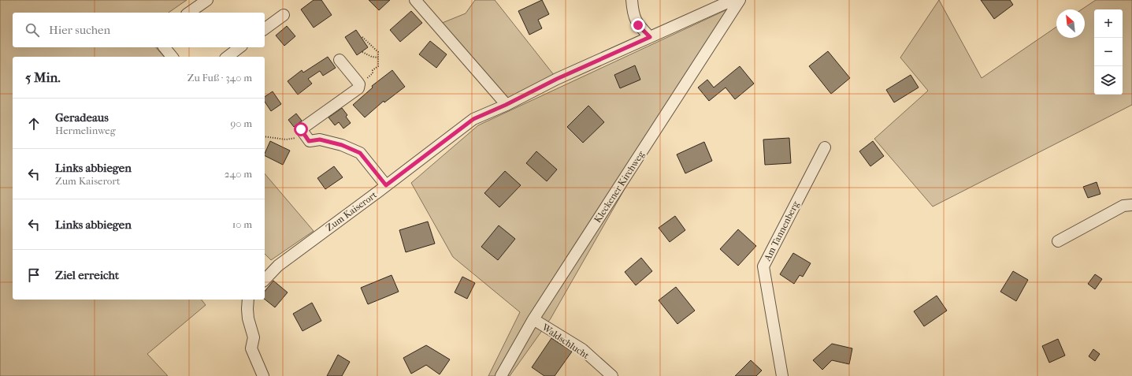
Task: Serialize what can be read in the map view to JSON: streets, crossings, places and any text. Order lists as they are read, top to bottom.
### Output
{
  "streets": {
    "street": [
      "Kleckener Kirchweg",
      "Zum Kaiserort",
      "Am Tannenberg",
      "Waldschlucht"
    ]
  },
  "crossings": [
    ["Kleckener Kirchweg", "Waldschlucht"]
  ],
  "north": "top left",
  "page": {
    "map_buttons": ["+", "−"],
    "search": "Hier suchen",
    "heading": ["5 Min.", "Zu Fuß · 340 m"],
    "list": [
      ["Geradeaus", "Hermelinweg", "90 m"],
      ["Links abbiegen", "Zum Kaiserort", "240 m"],
      ["Links abbiegen", "10 m"],
      "Ziel erreicht"
    ]
  }
}
